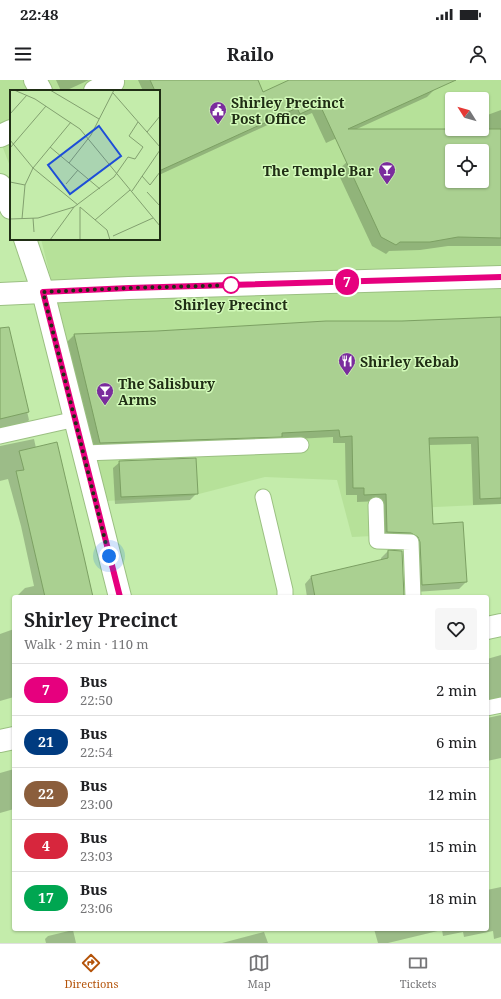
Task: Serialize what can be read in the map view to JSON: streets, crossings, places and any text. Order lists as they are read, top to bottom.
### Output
{
  "places": {
    "public building": ["Shirley Precinct Post Office"],
    "bar": ["The Temple Bar", "The Salisbury Arms"],
    "other": ["Shirley Precinct"],
    "restaurant": ["Shirley Kebab"]
  },
  "lines": ["bus line 7"],
  "north": "top left",
  "page": {
    "status": "22:48",
    "header": "Railo",
    "on_map": "7",
    "heading": ["Shirley Precinct", "Walk · 2 min · 110 m"],
    "list": [
      {
        "mark": "7",
        "name": "Bus",
        "note": "22:50",
        "value": "2 min"
      },
      {
        "mark": "21",
        "name": "Bus",
        "note": "22:54",
        "value": "6 min"
      },
      {
        "mark": "22",
        "name": "Bus",
        "note": "23:00",
        "value": "12 min"
      },
      {
        "mark": "4",
        "name": "Bus",
        "note": "23:03",
        "value": "15 min"
      },
      {
        "mark": "17",
        "name": "Bus",
        "note": "23:06",
        "value": "18 min"
      }
    ],
    "tabs": ["Directions", "Map", "Tickets"]
  }
}
